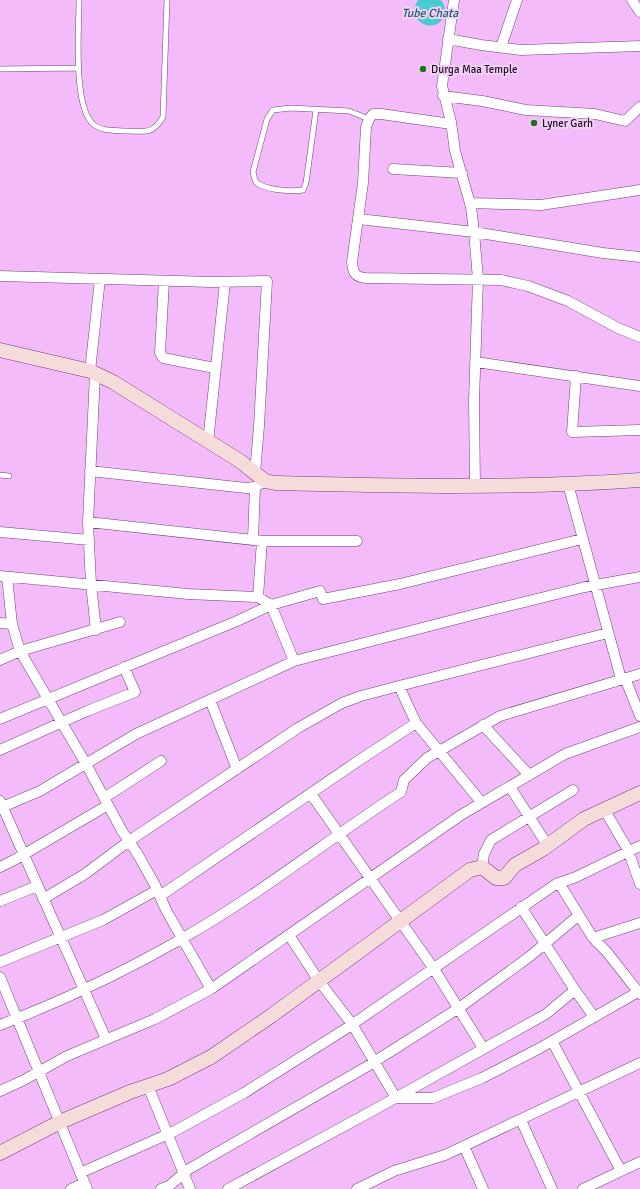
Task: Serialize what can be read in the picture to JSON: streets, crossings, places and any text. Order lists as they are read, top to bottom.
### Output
{
  "water": ["Tube Chata"],
  "places": ["Durga Maa Temple", "Lyner Garh"]
}
